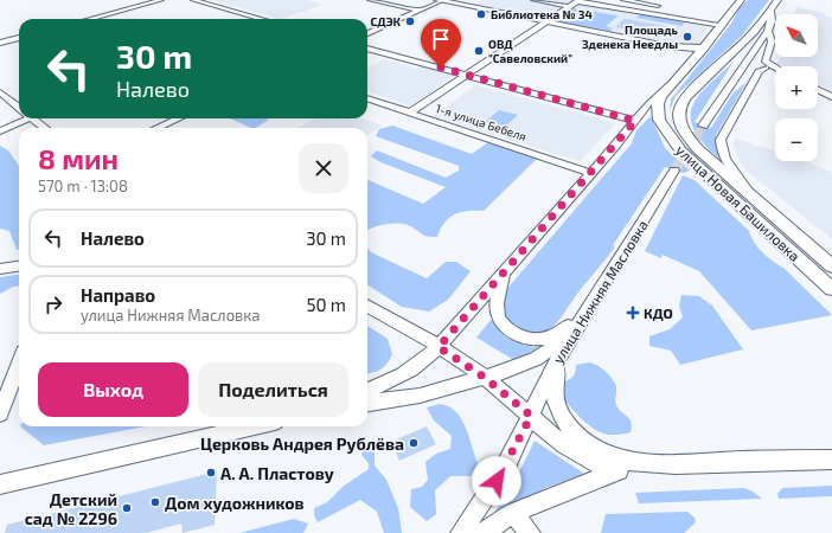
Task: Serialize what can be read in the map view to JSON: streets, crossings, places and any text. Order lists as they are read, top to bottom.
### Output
{
  "streets": {
    "main road": ["улица Новая Башиловка"],
    "street": ["1-я улица Бебеля", "улица Нижняя Масловка"]
  },
  "places": {
    "other": [
      "Библиотека № 34",
      "СДЭК",
      "Площадь Зденека Неедлы",
      "ОВД \"Савеловский\"",
      "Церковь Андрея Рублёва",
      "А. А. Пластову",
      "Дом художников",
      "Детский сад № 2296"
    ],
    "health": ["КДО"]
  },
  "north": "top left",
  "page": {
    "map_buttons": ["+", "−"],
    "turn": ["30 m", "Налево"],
    "heading": ["8 мин", "570 m · 13:08"],
    "list": [
      {
        "name": "Налево",
        "value": "30 m"
      },
      {
        "name": "Направо",
        "note": "улица Нижняя Масловка",
        "value": "50 m"
      }
    ],
    "buttons": ["Выход", "Поделиться"]
  }
}
